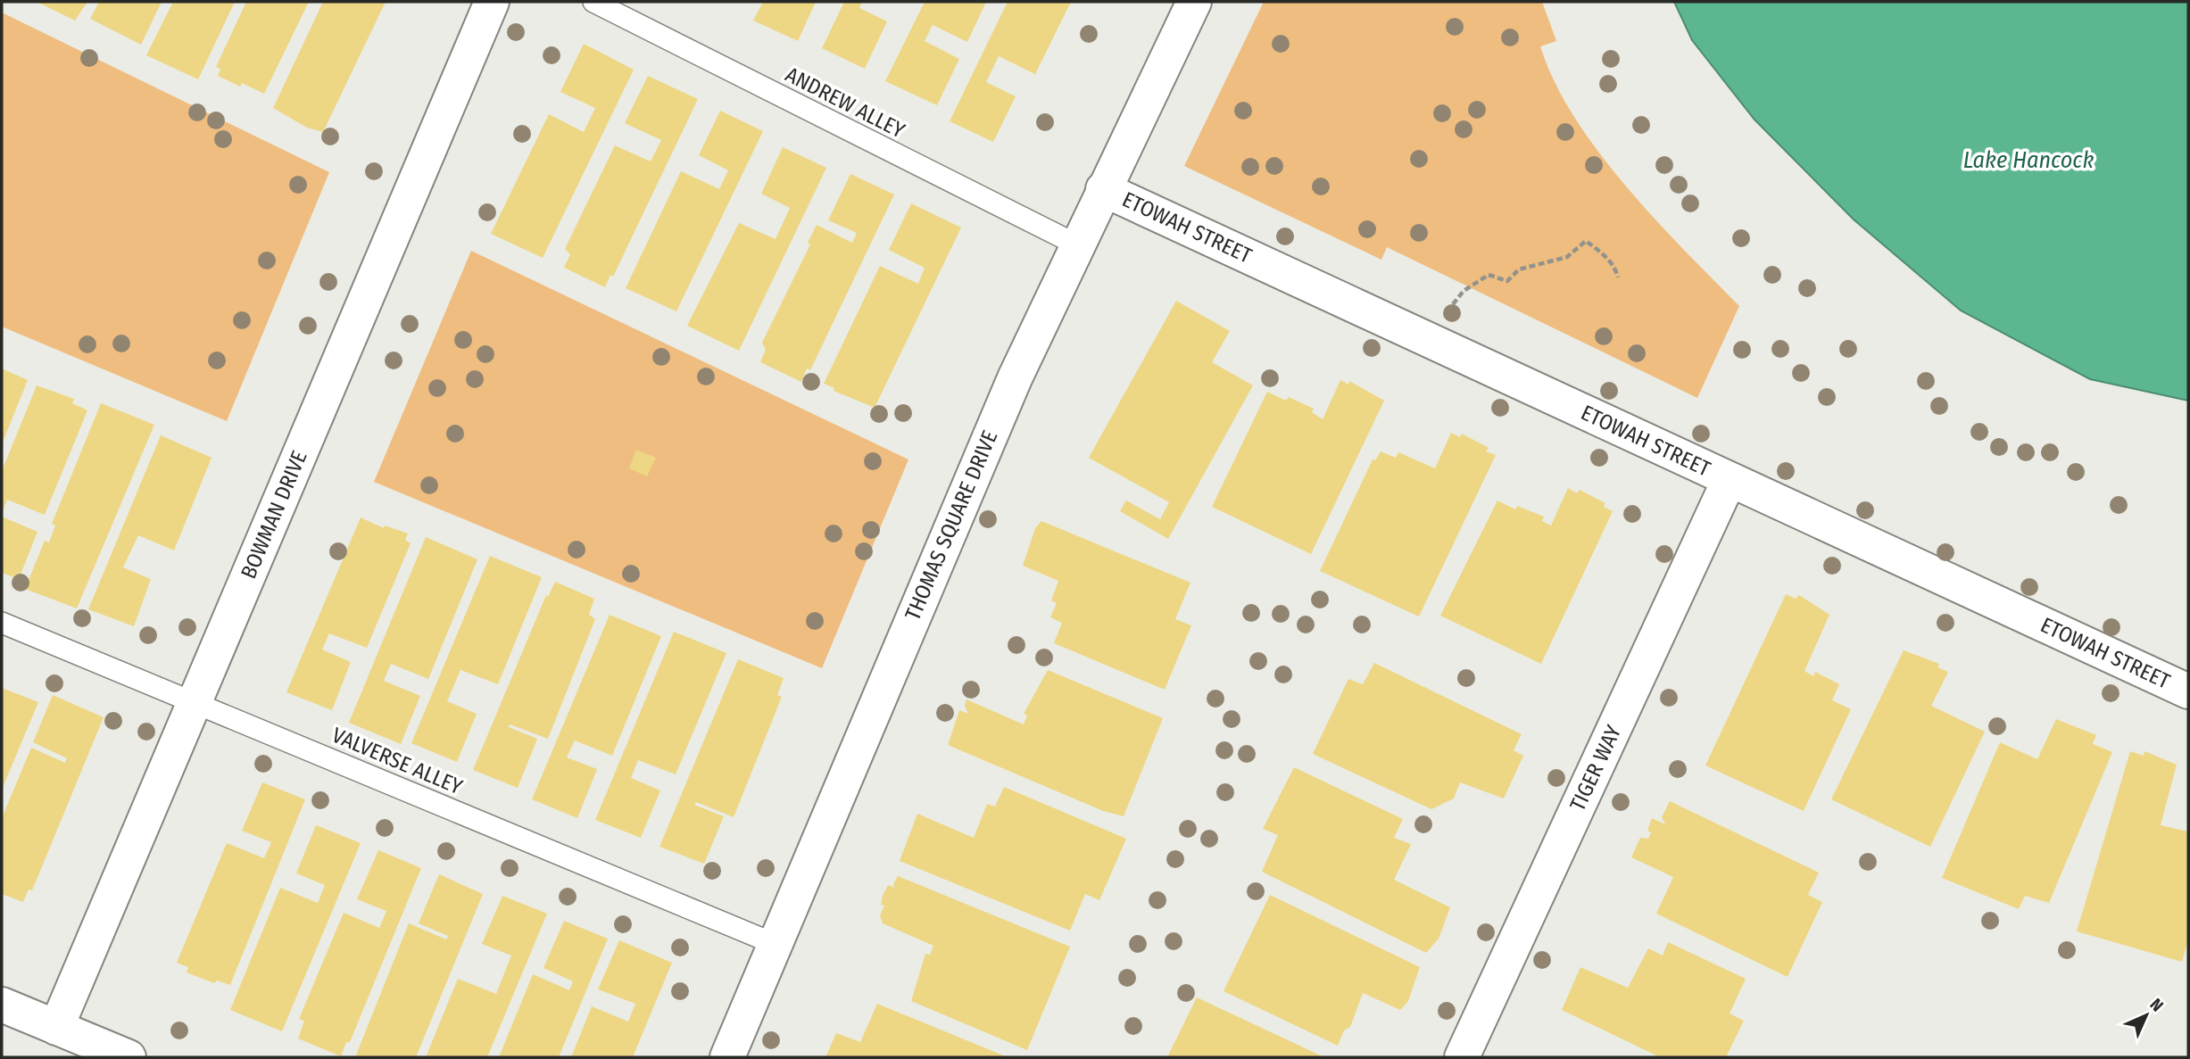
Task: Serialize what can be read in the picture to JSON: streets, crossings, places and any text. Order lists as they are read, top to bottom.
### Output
{
  "streets": {
    "street": [
      "ETOWAH STREET",
      "BOWMAN DRIVE",
      "THOMAS SQUARE DRIVE",
      "TIGER WAY"
    ],
    "lane": ["ANDREW ALLEY", "VALVERSE ALLEY"]
  },
  "crossings": [
    ["ANDREW ALLEY", "THOMAS SQUARE DRIVE"],
    ["ETOWAH STREET", "THOMAS SQUARE DRIVE"],
    ["ETOWAH STREET", "TIGER WAY"],
    ["BOWMAN DRIVE", "VALVERSE ALLEY"],
    ["THOMAS SQUARE DRIVE", "VALVERSE ALLEY"]
  ],
  "water": ["Lake Hancock"],
  "north": "top right"
}
